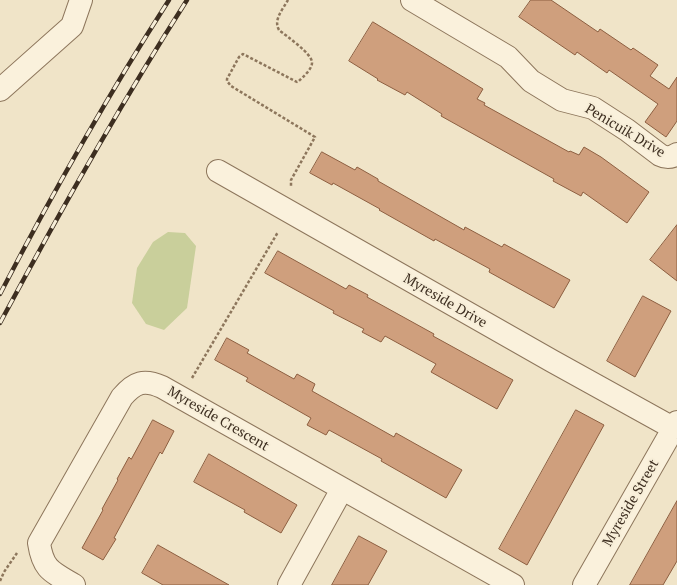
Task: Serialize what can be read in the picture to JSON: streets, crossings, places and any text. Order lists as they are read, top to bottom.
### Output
{
  "streets": {
    "street": [
      "Penicuik Drive",
      "Myreside Drive",
      "Myreside Crescent",
      "Myreside Street"
    ]
  },
  "crossings": [
    ["Myreside Drive", "Myreside Street"]
  ]
}
